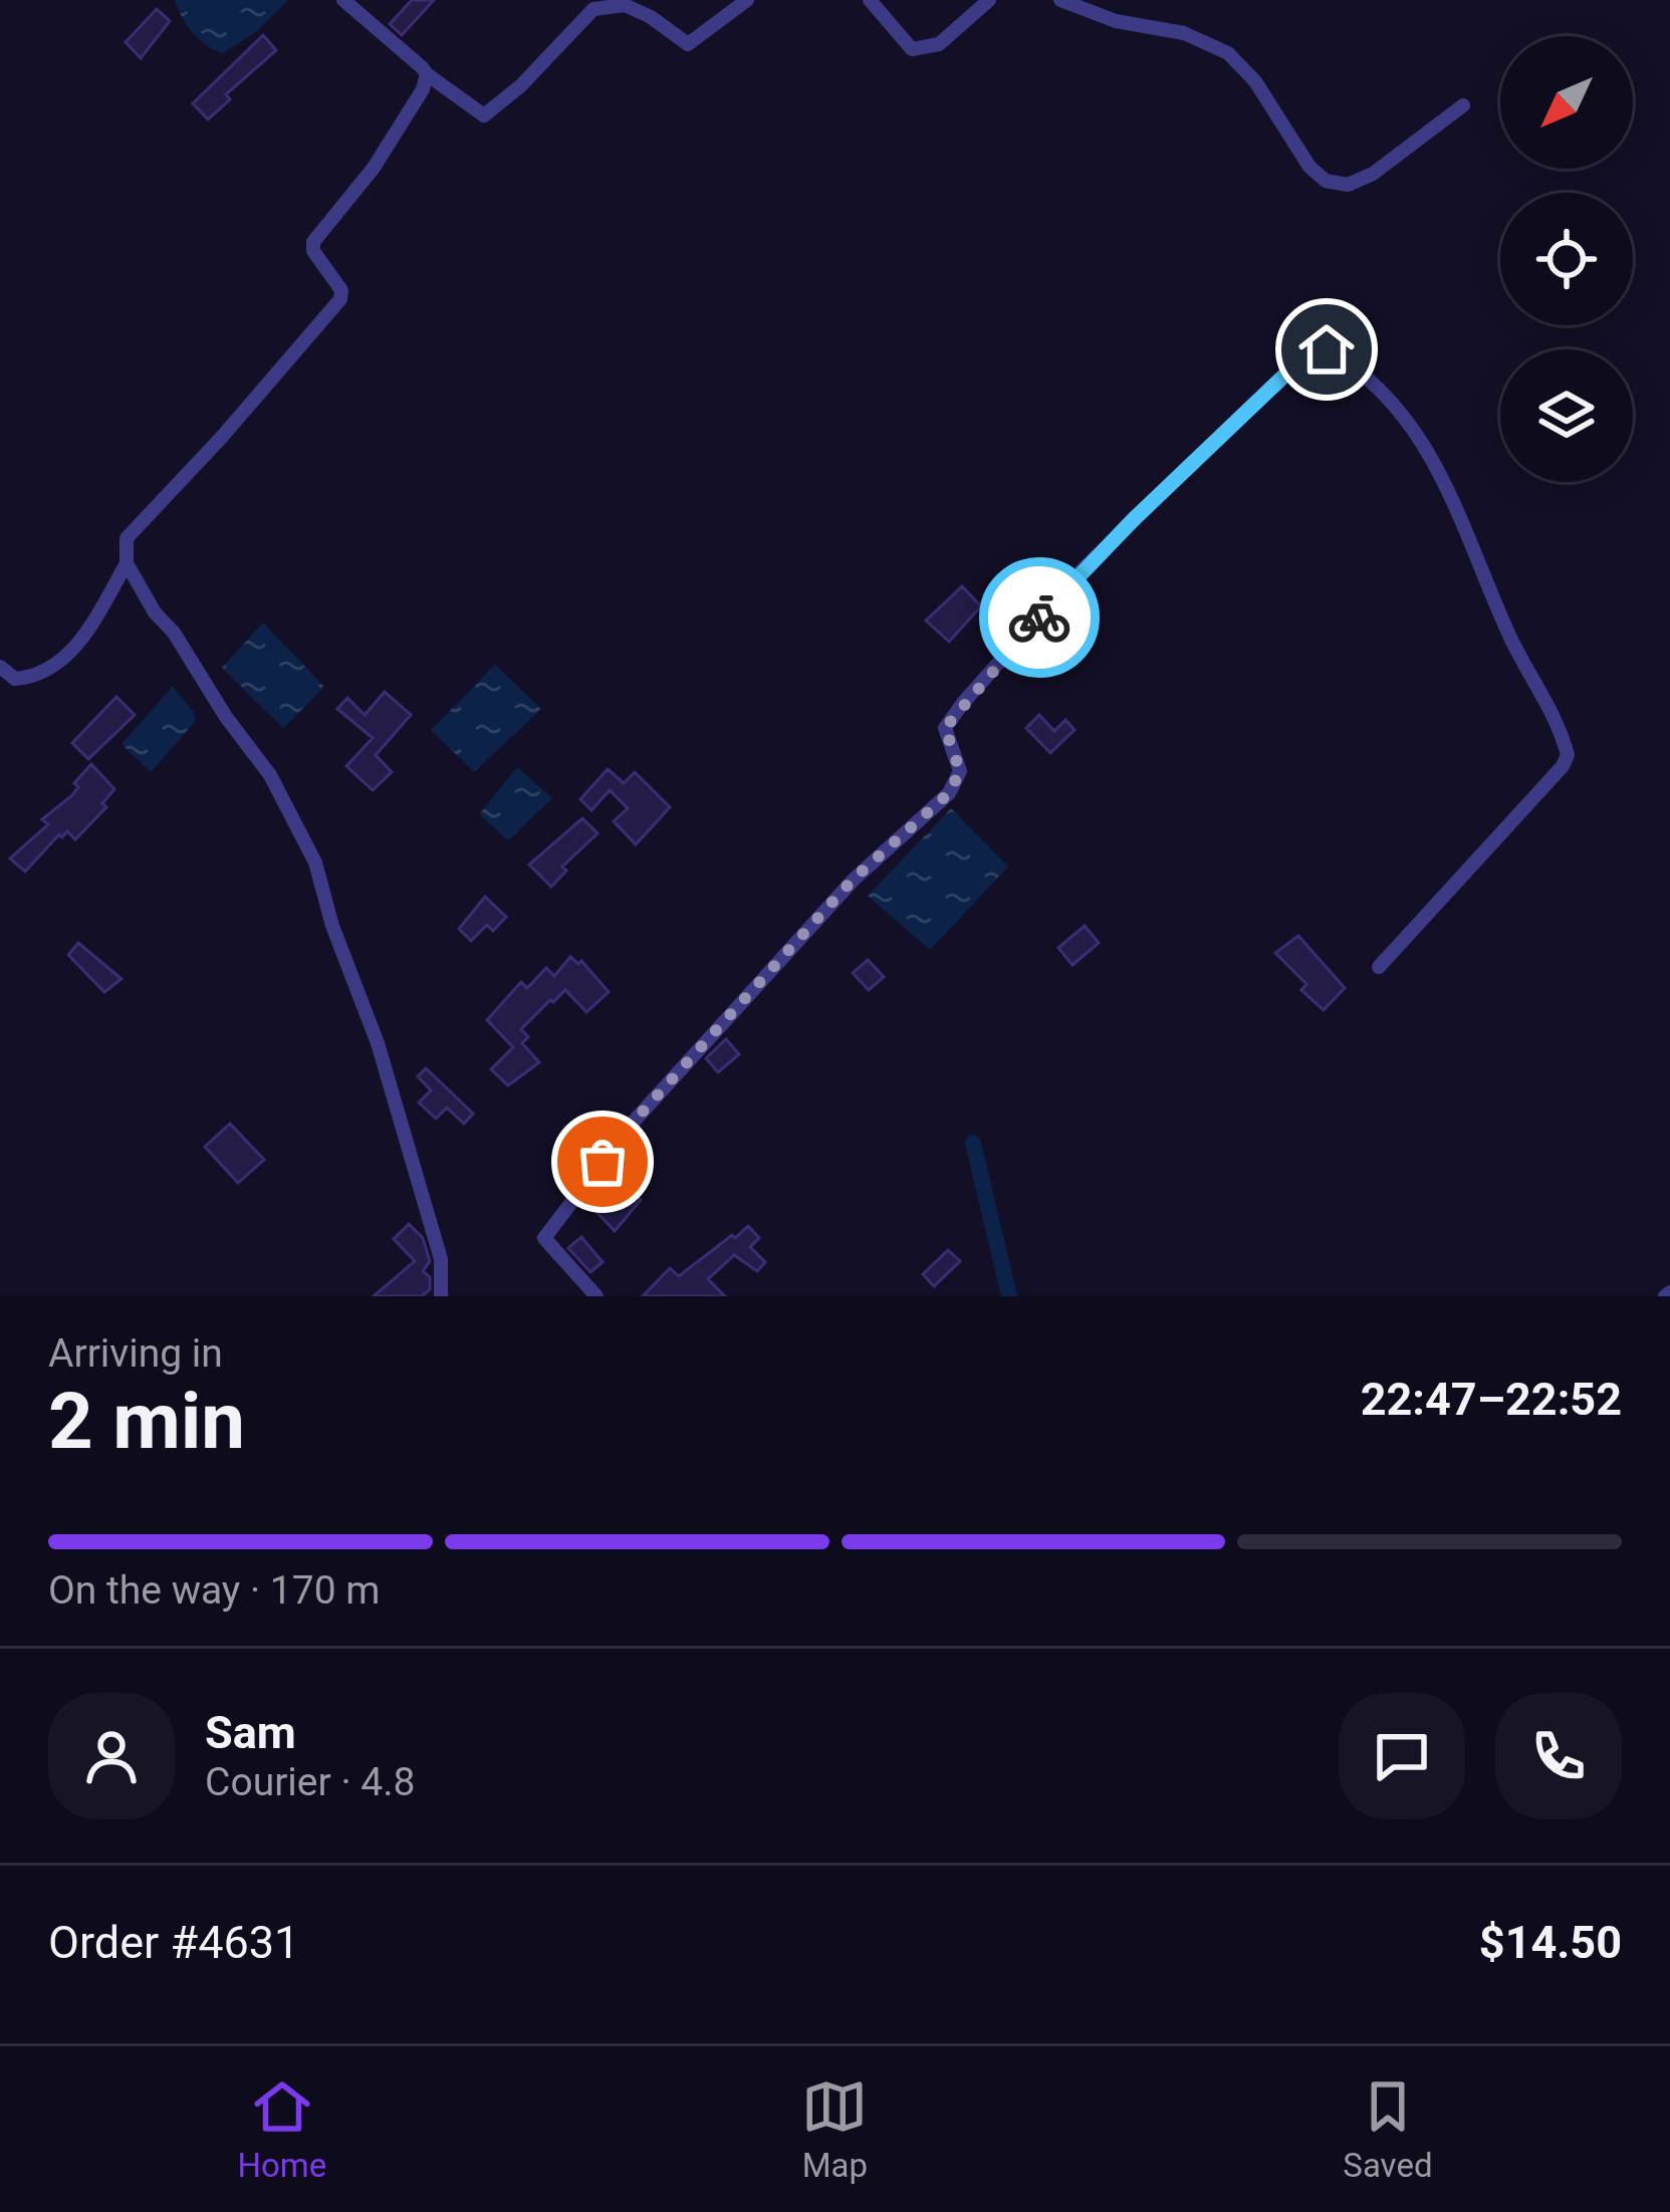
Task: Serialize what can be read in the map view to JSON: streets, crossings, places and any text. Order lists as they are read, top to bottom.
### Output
{
  "north": "bottom left",
  "page": {
    "heading": ["2 min", "Arriving in", "22:47–22:52"],
    "panel": [
      "Sam",
      "Courier · 4.8",
      "Order #4631",
      "$14.50"
    ],
    "bar": "On the way · 170 m",
    "tabs": ["Home", "Map", "Saved"]
  }
}
